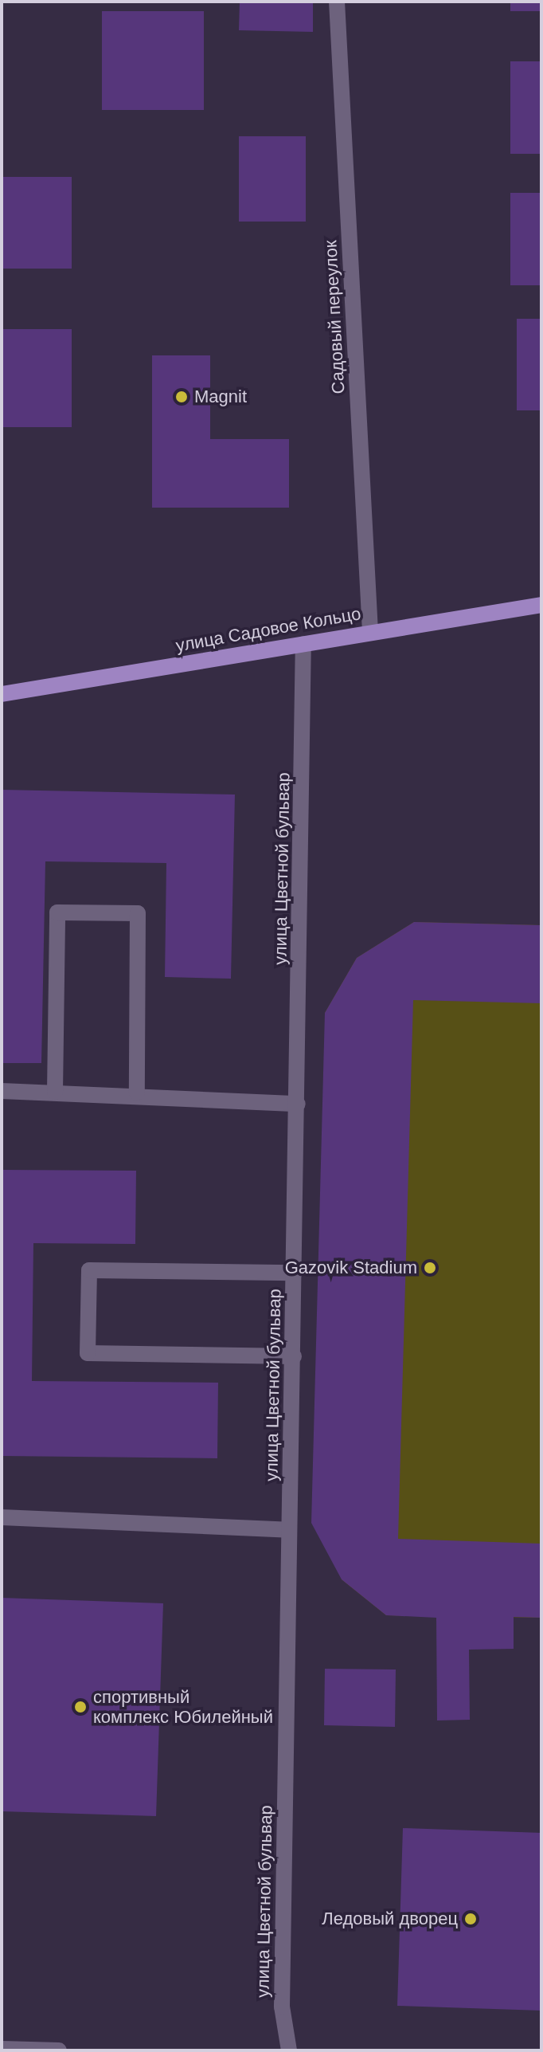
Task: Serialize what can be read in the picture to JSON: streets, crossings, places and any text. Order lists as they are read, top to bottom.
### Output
{
  "streets": {
    "main road": ["улица Садовое Кольцо"],
    "street": ["Садовый переулок", "улица Цветной бульвар"]
  },
  "crossings": [
    ["Садовый переулок", "улица Садовое Кольцо"],
    ["улица Садовое Кольцо", "улица Цветной бульвар"]
  ],
  "places": [
    "Magnit",
    "Gazovik Stadium",
    "спортивный комплекс Юбилейный",
    "Ледовый дворец"
  ]
}
